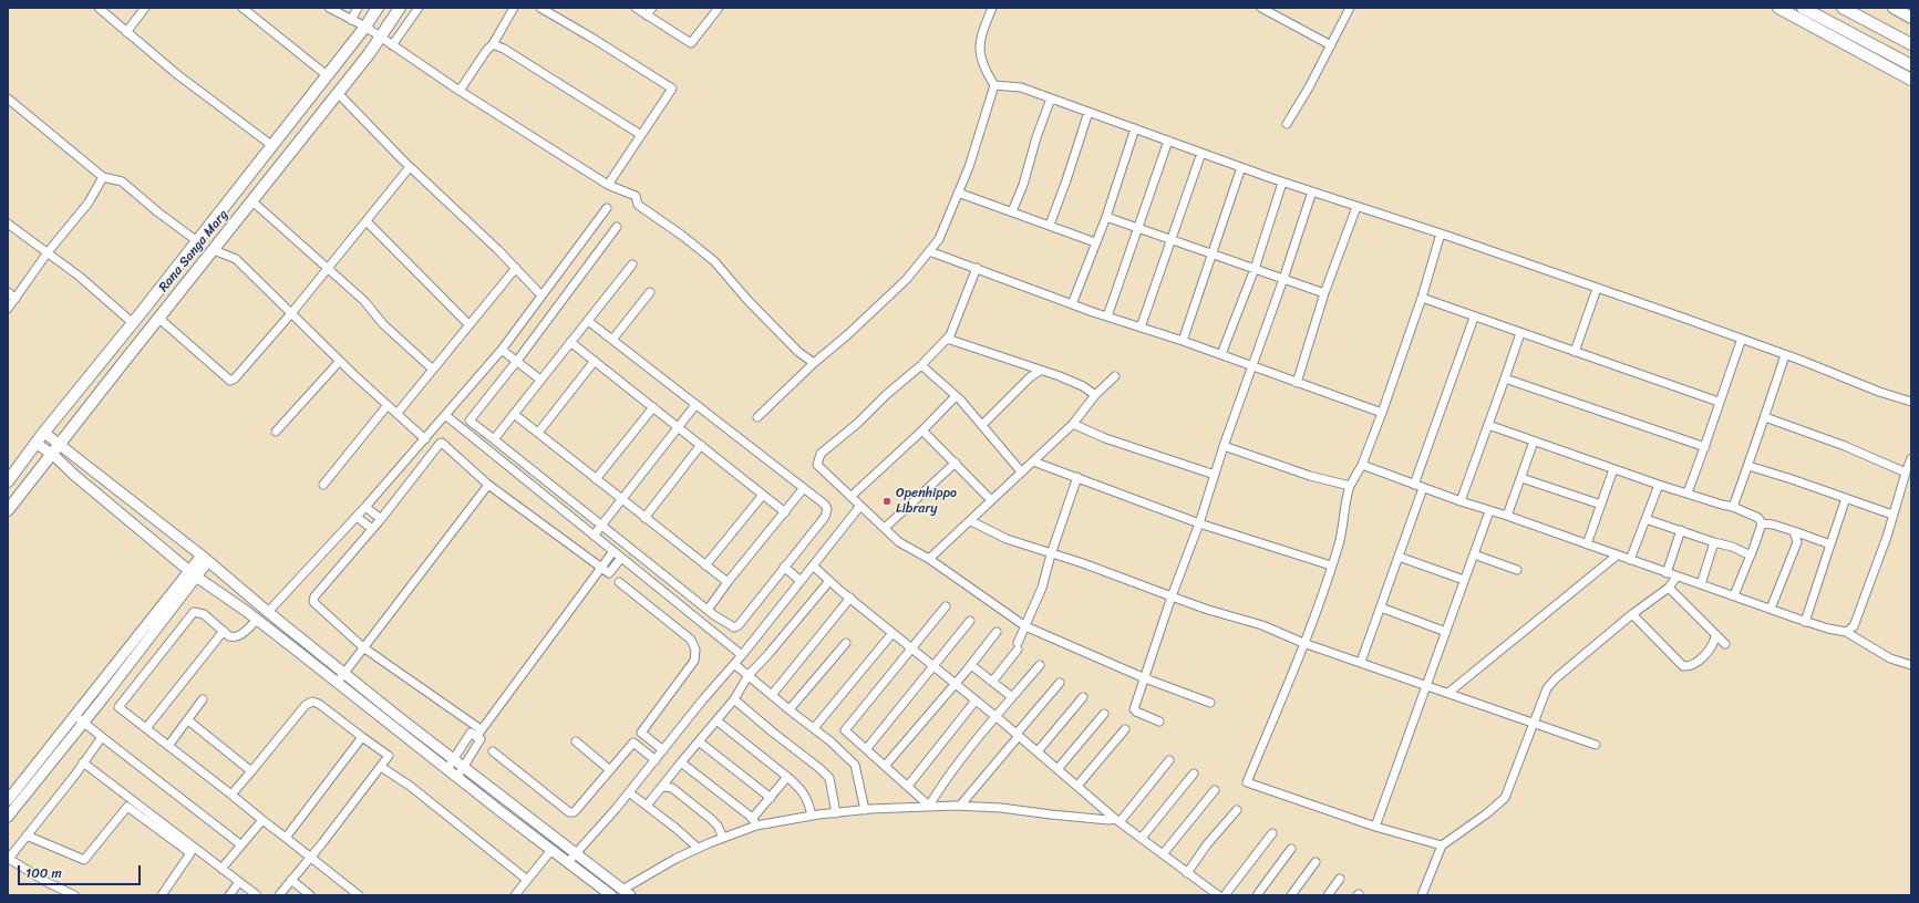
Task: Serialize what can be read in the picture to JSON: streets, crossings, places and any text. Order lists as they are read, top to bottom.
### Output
{
  "streets": {
    "main road": ["Rana Sanga Marg"]
  },
  "places": ["Openhippo Library"],
  "scale_bar": "100 m"
}
